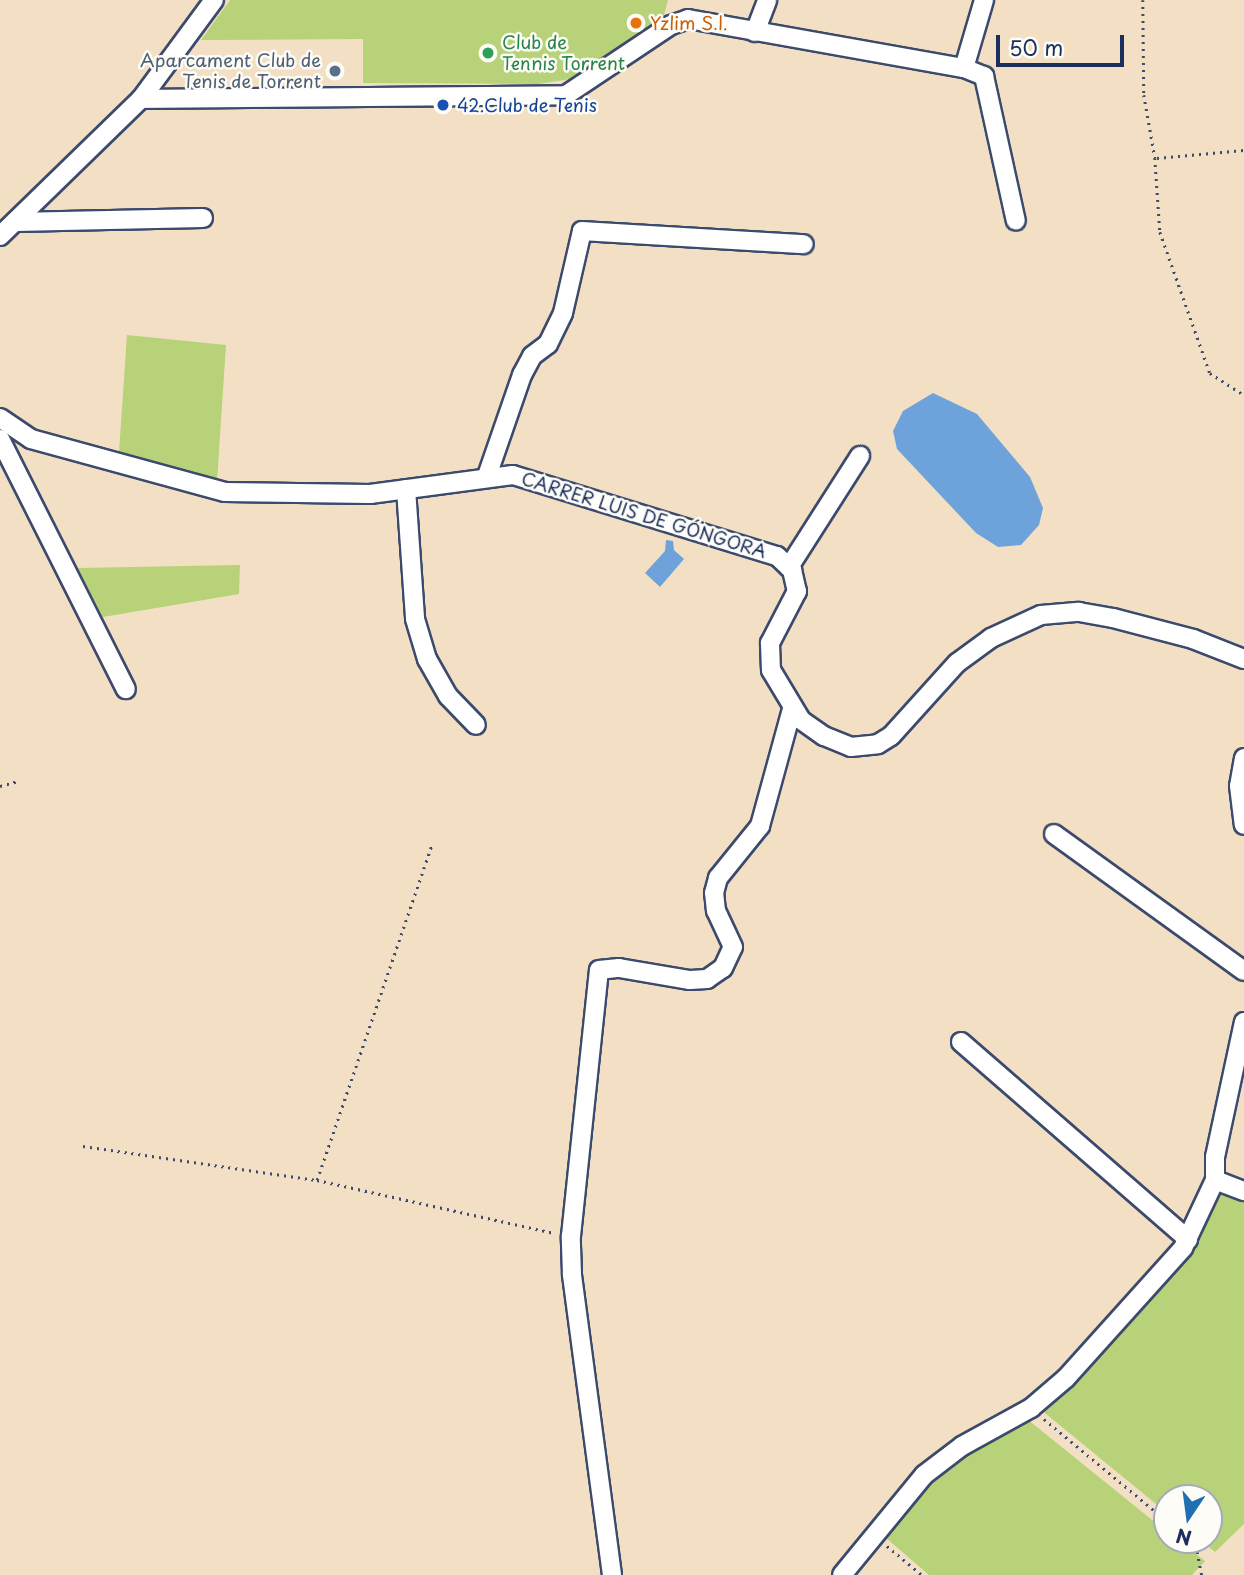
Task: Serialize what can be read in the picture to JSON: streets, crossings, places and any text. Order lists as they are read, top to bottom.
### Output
{
  "streets": {
    "street": ["CARRER LUIS DE GÓNGORA"]
  },
  "places": [
    "Yzlim S.l.",
    "Club de Tennis Torrent",
    "Aparcament Club de Tenis de Torrent",
    "42.Club de Tenis"
  ],
  "scale_bar": "50 m",
  "north": "bottom"
}
